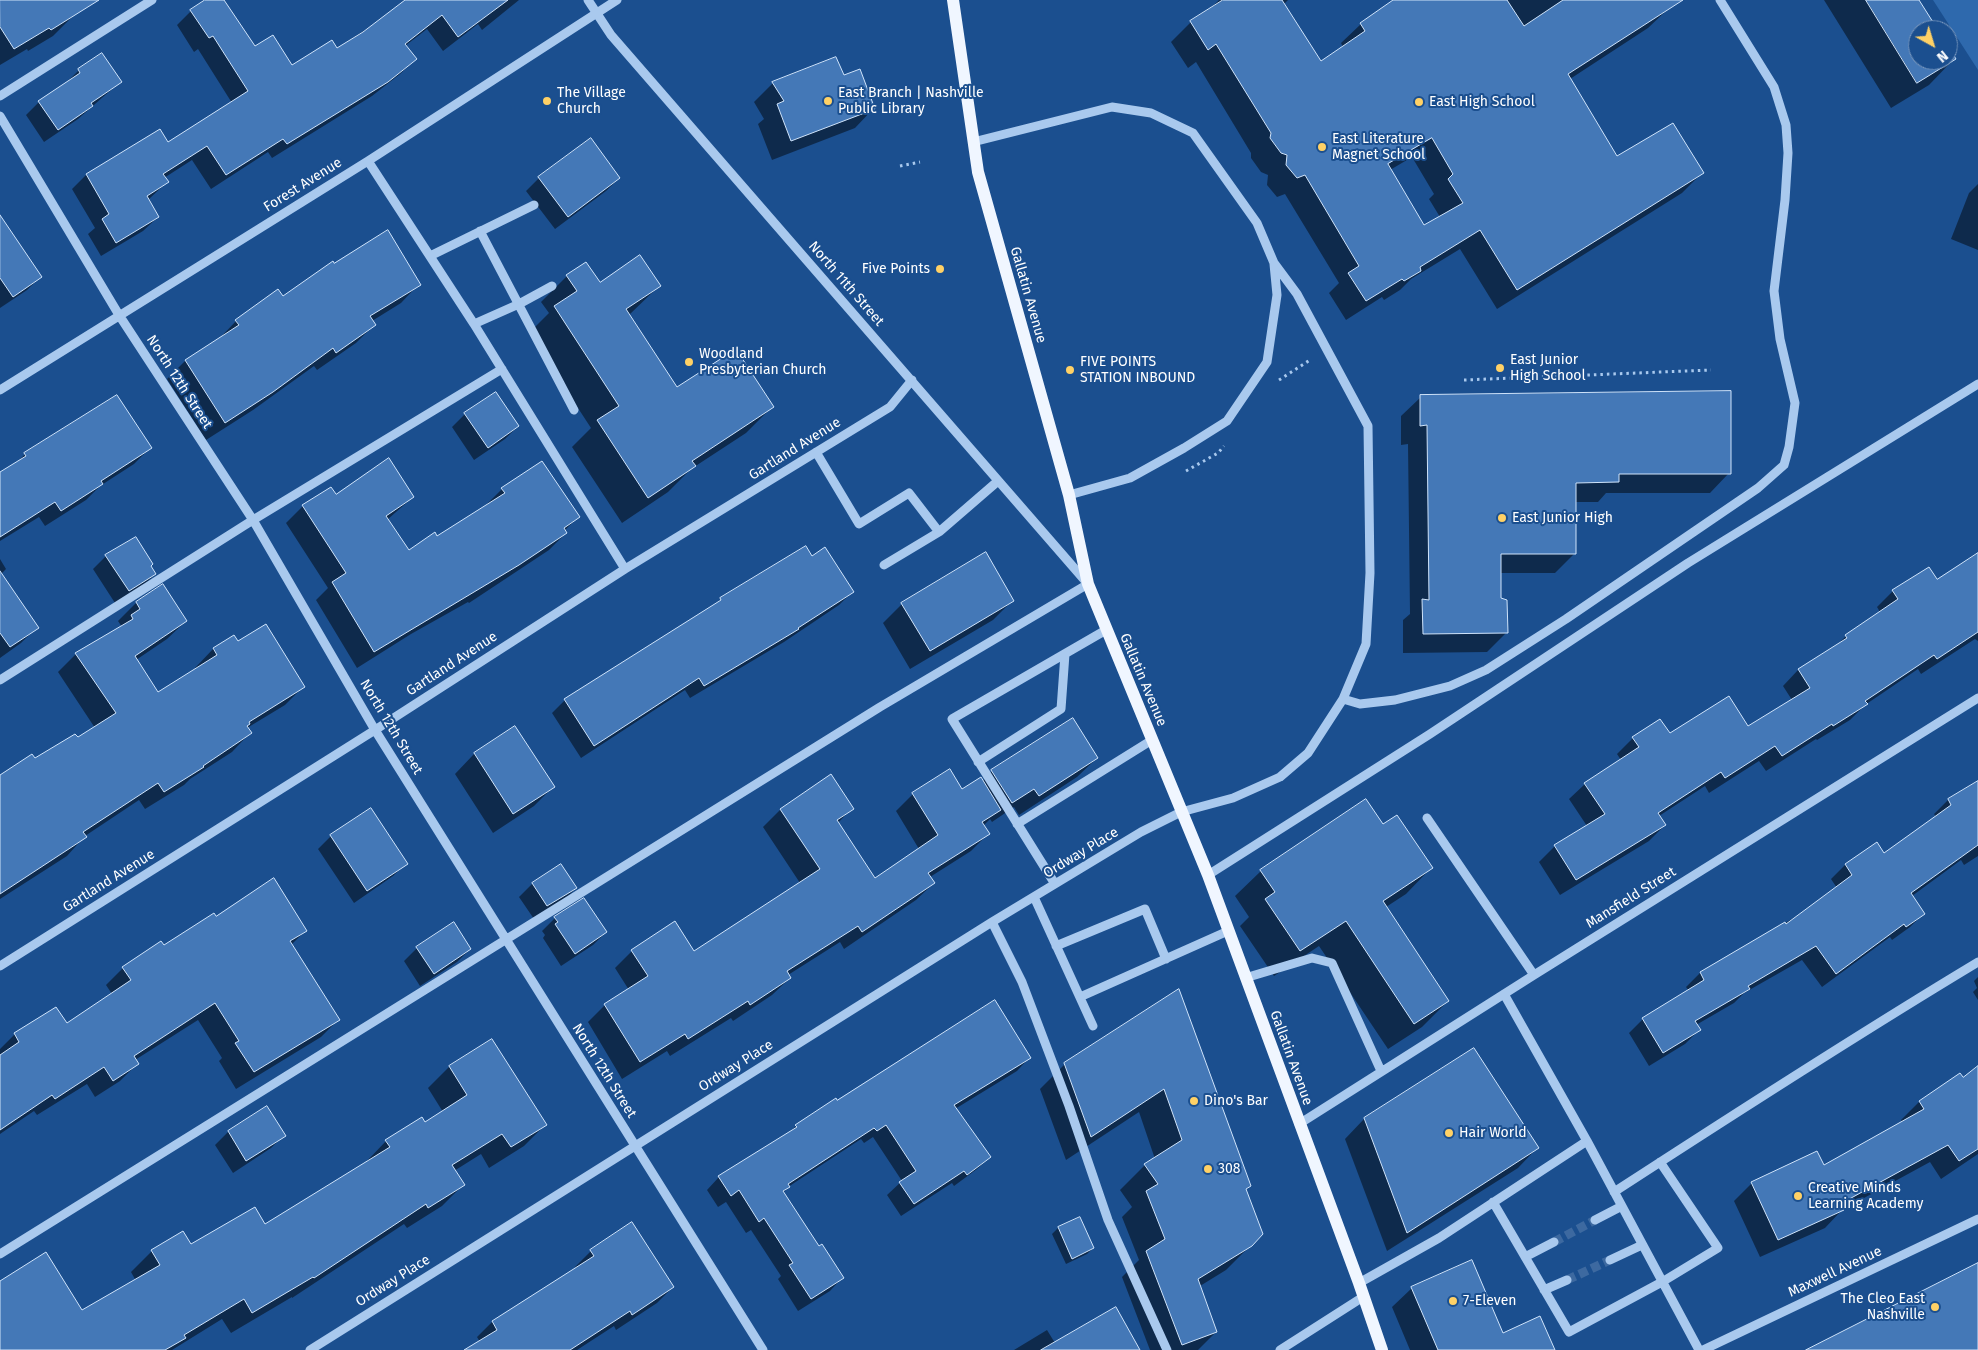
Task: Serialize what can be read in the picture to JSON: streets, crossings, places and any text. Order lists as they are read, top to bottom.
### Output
{
  "streets": {
    "main road": ["Gallatin Avenue"],
    "street": [
      "Forest Avenue",
      "North 11th Street",
      "North 12th Street",
      "Gartland Avenue",
      "Ordway Place",
      "Mansfield Street",
      "Maxwell Avenue"
    ]
  },
  "crossings": [
    ["Forest Avenue", "North 11th Street"],
    ["Forest Avenue", "North 12th Street"],
    ["North 11th Street", "Gallatin Avenue"],
    ["North 11th Street", "Gartland Avenue"],
    ["Gallatin Avenue", "Ordway Place"],
    ["Gallatin Avenue", "Mansfield Street"],
    ["North 12th Street", "Gartland Avenue"],
    ["North 12th Street", "Ordway Place"]
  ],
  "places": [
    "The Village Church",
    "East Branch | Nashville Public Library",
    "East High School",
    "East Literature Magnet School",
    "Five Points",
    "Woodland Presbyterian Church",
    "East Junior High School",
    "FIVE POINTS STATION INBOUND",
    "East Junior High",
    "Dino's Bar",
    "Hair World",
    "308",
    "Creative Minds Learning Academy",
    "7-Eleven",
    "The Cleo East Nashville"
  ],
  "north": "bottom right"
}
